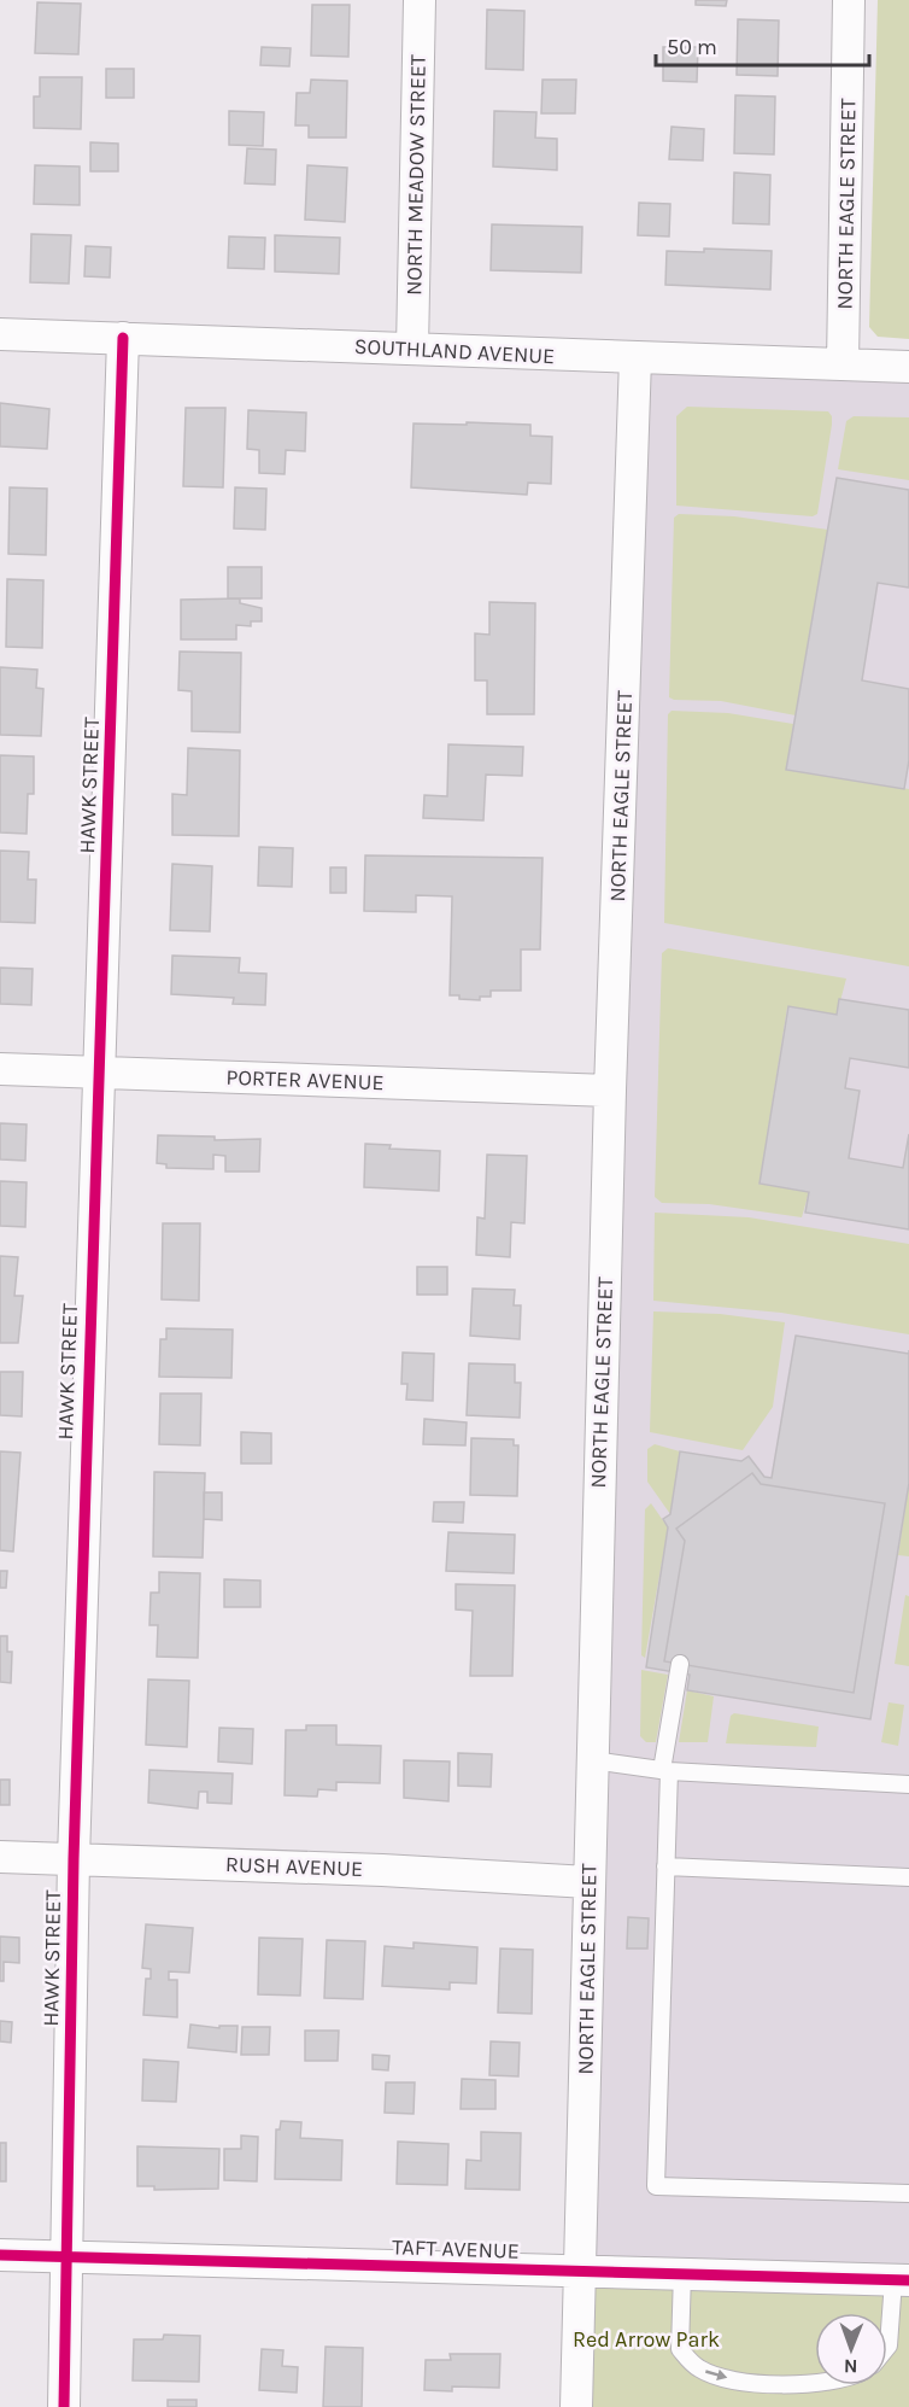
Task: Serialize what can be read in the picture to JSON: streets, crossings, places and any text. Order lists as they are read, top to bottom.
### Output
{
  "streets": {
    "street": [
      "NORTH MEADOW STREET",
      "NORTH EAGLE STREET",
      "SOUTHLAND AVENUE",
      "HAWK STREET",
      "PORTER AVENUE",
      "RUSH AVENUE",
      "TAFT AVENUE"
    ]
  },
  "crossings": [
    ["NORTH MEADOW STREET", "SOUTHLAND AVENUE"],
    ["NORTH EAGLE STREET", "SOUTHLAND AVENUE"],
    ["NORTH EAGLE STREET", "PORTER AVENUE"],
    ["NORTH EAGLE STREET", "RUSH AVENUE"],
    ["NORTH EAGLE STREET", "TAFT AVENUE"],
    ["SOUTHLAND AVENUE", "HAWK STREET"],
    ["HAWK STREET", "PORTER AVENUE"],
    ["HAWK STREET", "RUSH AVENUE"],
    ["HAWK STREET", "TAFT AVENUE"]
  ],
  "parks": ["Red Arrow Park"],
  "scale_bar": "50 m",
  "north": "bottom"
}
